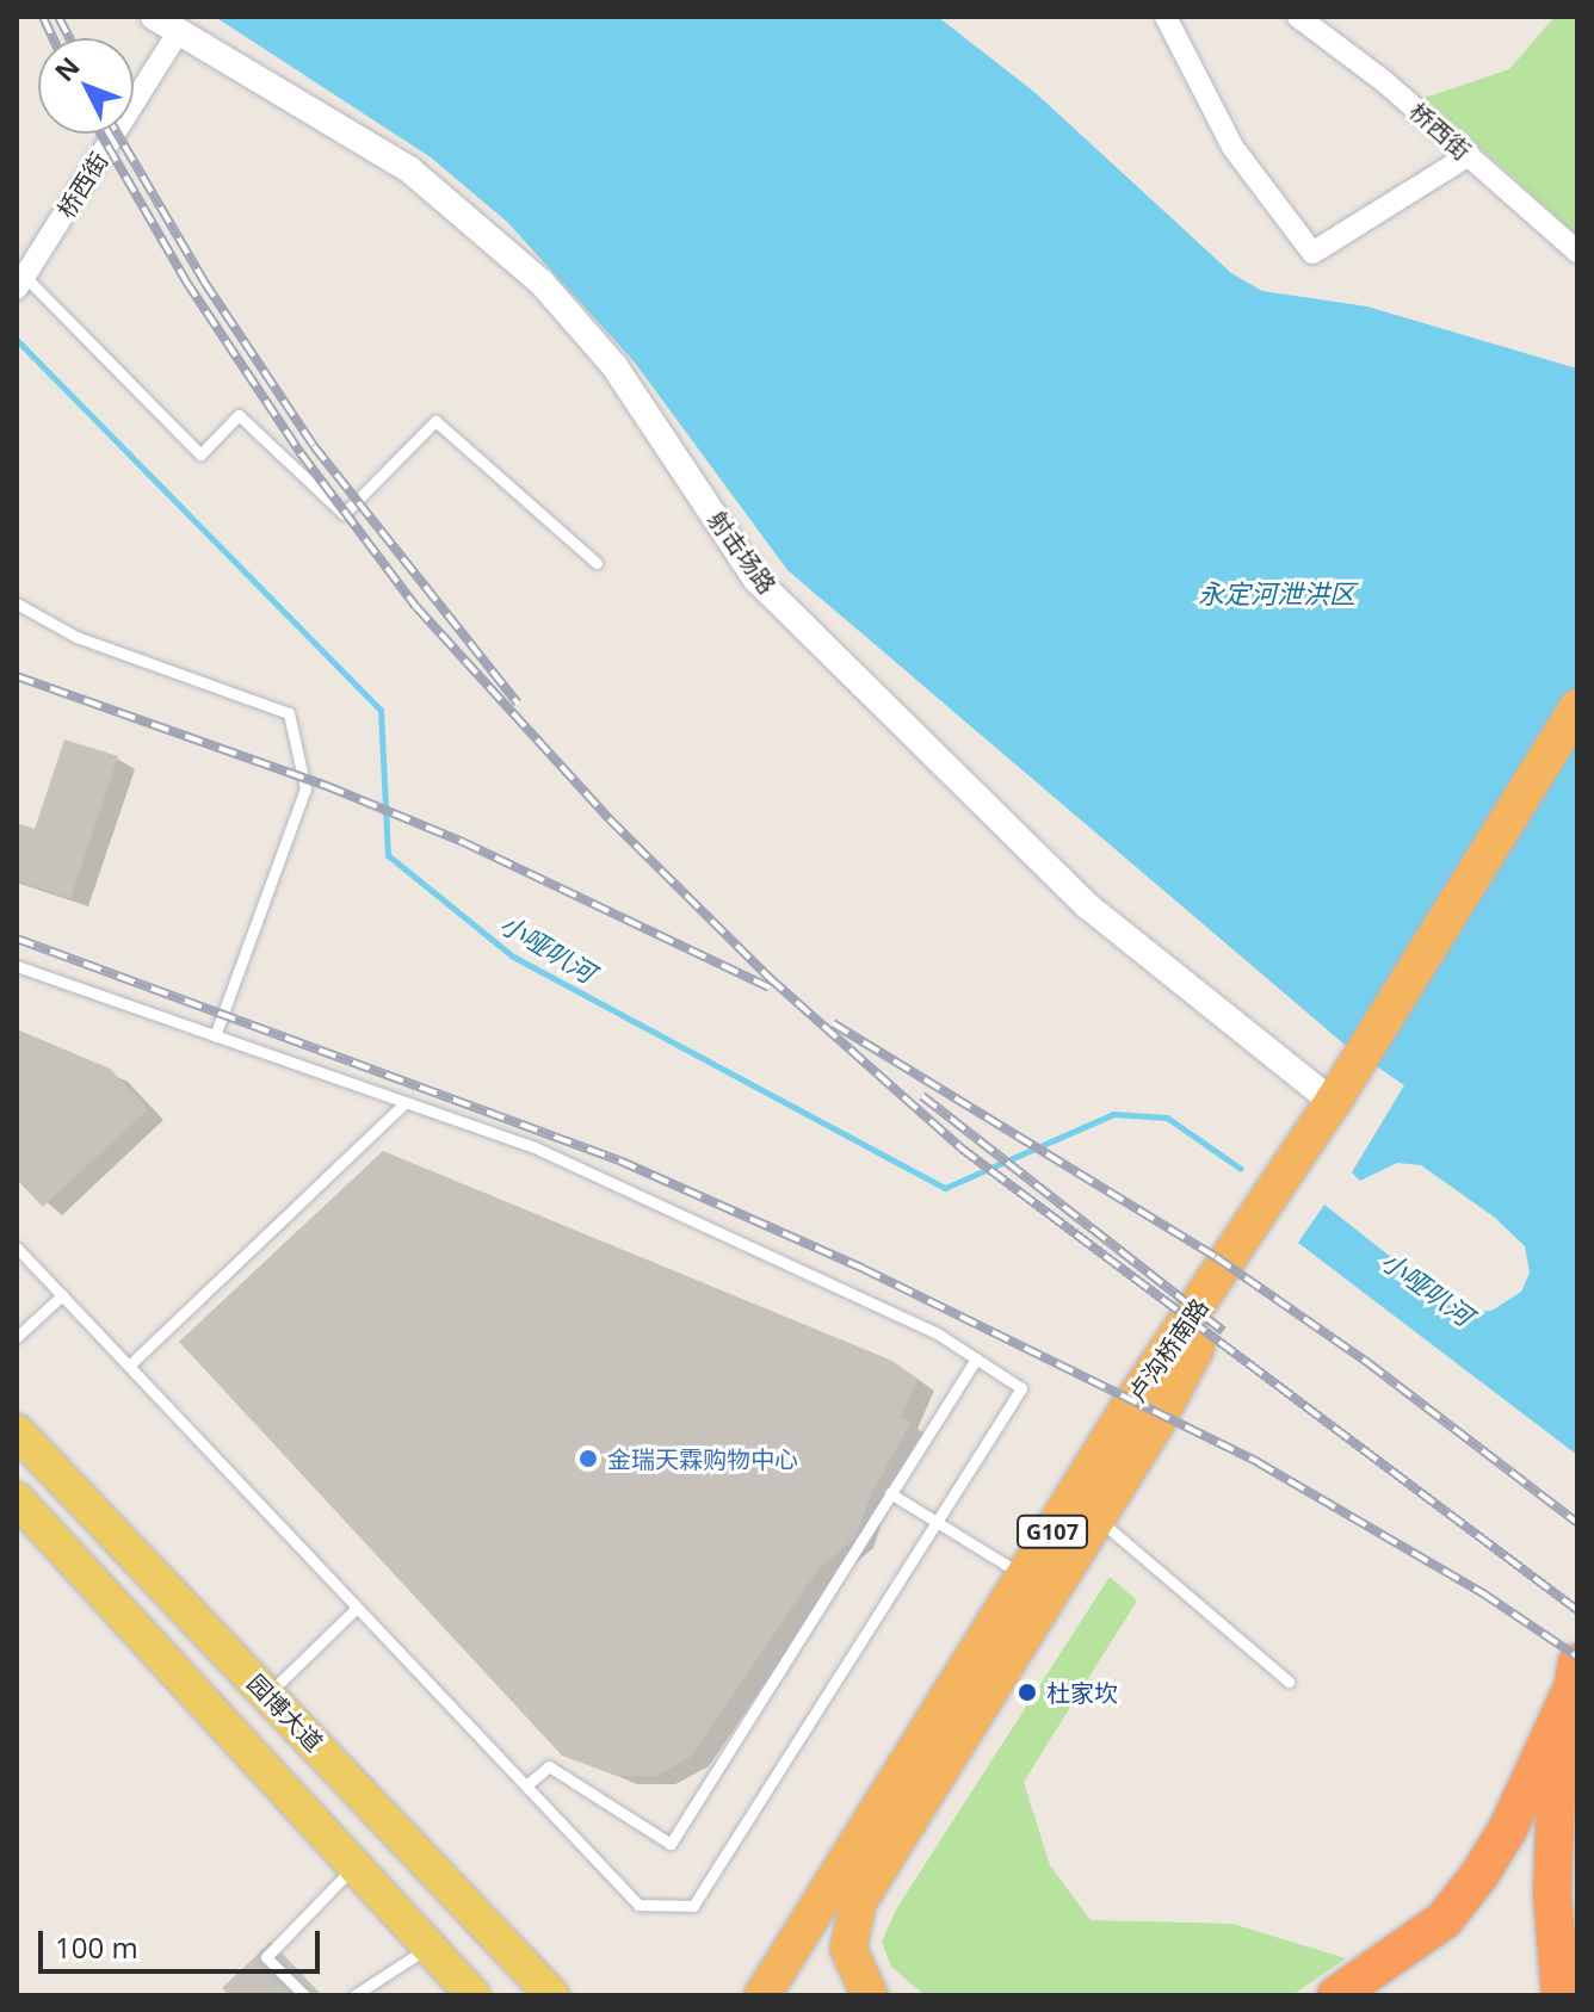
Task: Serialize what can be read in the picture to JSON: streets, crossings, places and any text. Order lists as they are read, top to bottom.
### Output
{
  "streets": {
    "highway": ["卢沟桥南路", "G107"],
    "main road": ["园博大道"],
    "street": ["桥西街", "射击场路"]
  },
  "crossings": [
    ["桥西街", "射击场路"],
    ["射击场路", "卢沟桥南路"]
  ],
  "water": ["永定河泄洪区", "小哑叭河"],
  "places": ["金瑞天霖购物中心", "杜家坎"],
  "scale_bar": "100 m",
  "north": "top left"
}
